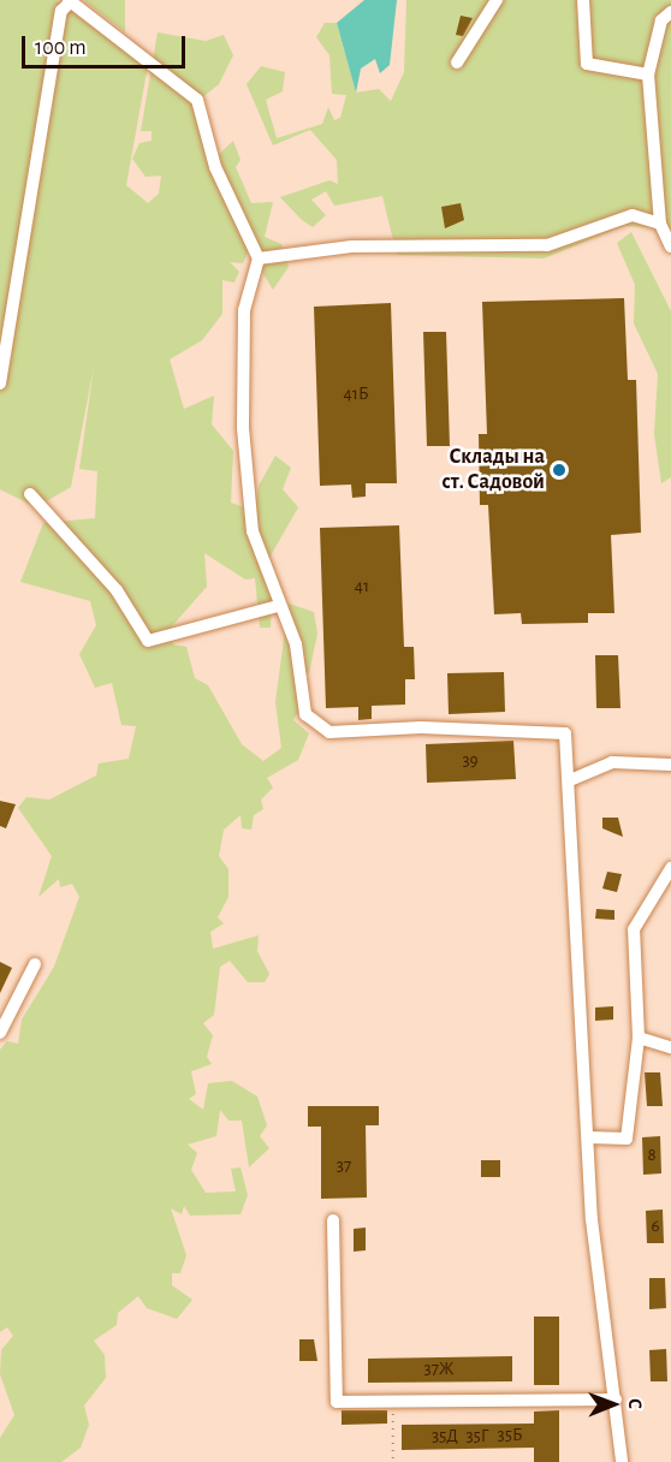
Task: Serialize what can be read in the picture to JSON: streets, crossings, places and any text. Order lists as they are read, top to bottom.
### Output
{
  "places": ["Склады на ст. Садовой"],
  "house_numbers": [
    "41Б",
    "41",
    "39",
    "8",
    "37",
    "6",
    "37Ж",
    "35Б",
    "35Д",
    "35Г"
  ],
  "scale_bar": "100 m",
  "north": "right"
}
